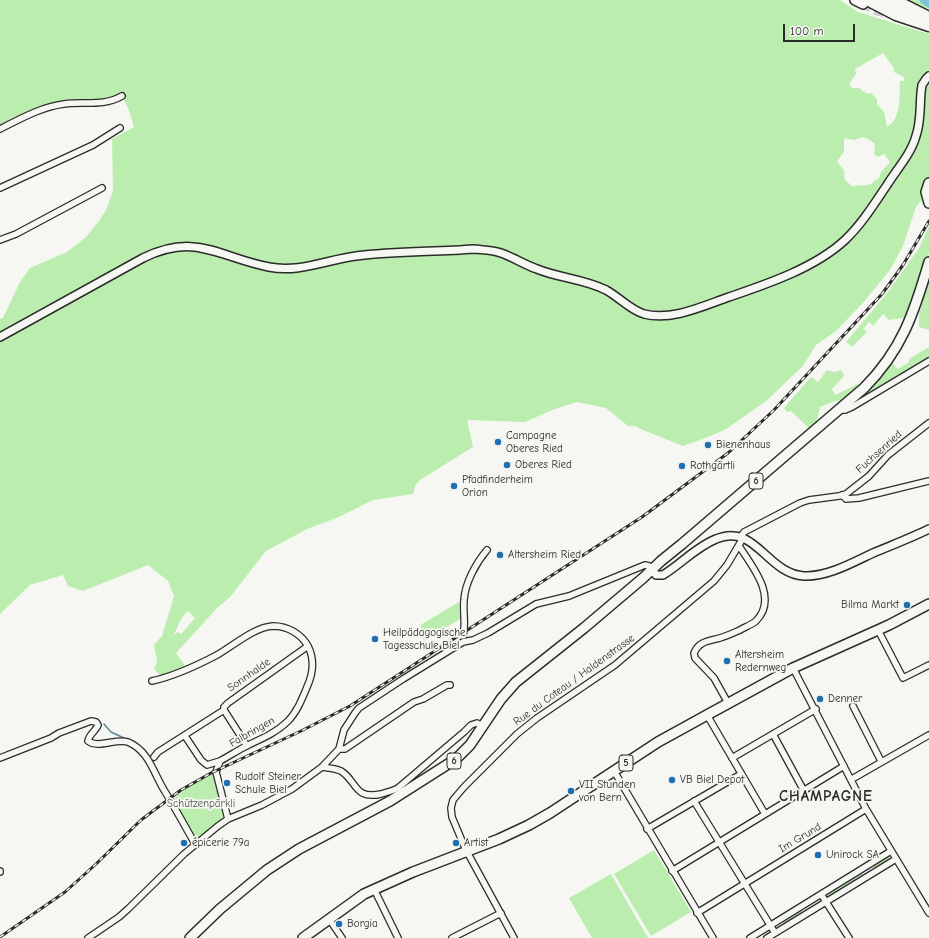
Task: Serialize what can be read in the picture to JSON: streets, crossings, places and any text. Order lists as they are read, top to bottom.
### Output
{
  "streets": {
    "main road": ["6", "5"],
    "street": [
      "Fuchsenried",
      "Sonnhalde",
      "Rue du Coteau / Haldenstrasse",
      "Falbringen",
      "Im Grund"
    ]
  },
  "crossings": [
    ["Sonnhalde", "Falbringen"],
    ["Rue du Coteau / Haldenstrasse", "5"]
  ],
  "districts": ["CHAMPAGNE"],
  "parks": ["Schützenpärkli"],
  "places": [
    "Campagne Oberes Ried",
    "Bienenhaus",
    "Oberes Ried",
    "Rothgärtli",
    "Pfadfinderheim Orion",
    "Altersheim Ried",
    "Bilma Markt",
    "Heilpädagogische Tagesschule Biel",
    "Altersheim Redernweg",
    "Denner",
    "VB Biel Depot",
    "Rudolf Steiner Schule Biel",
    "VII Stunden von Bern",
    "épicerie 79a",
    "Artist",
    "Unirock SA",
    "Borgia"
  ],
  "scale_bar": "100 m"
}
